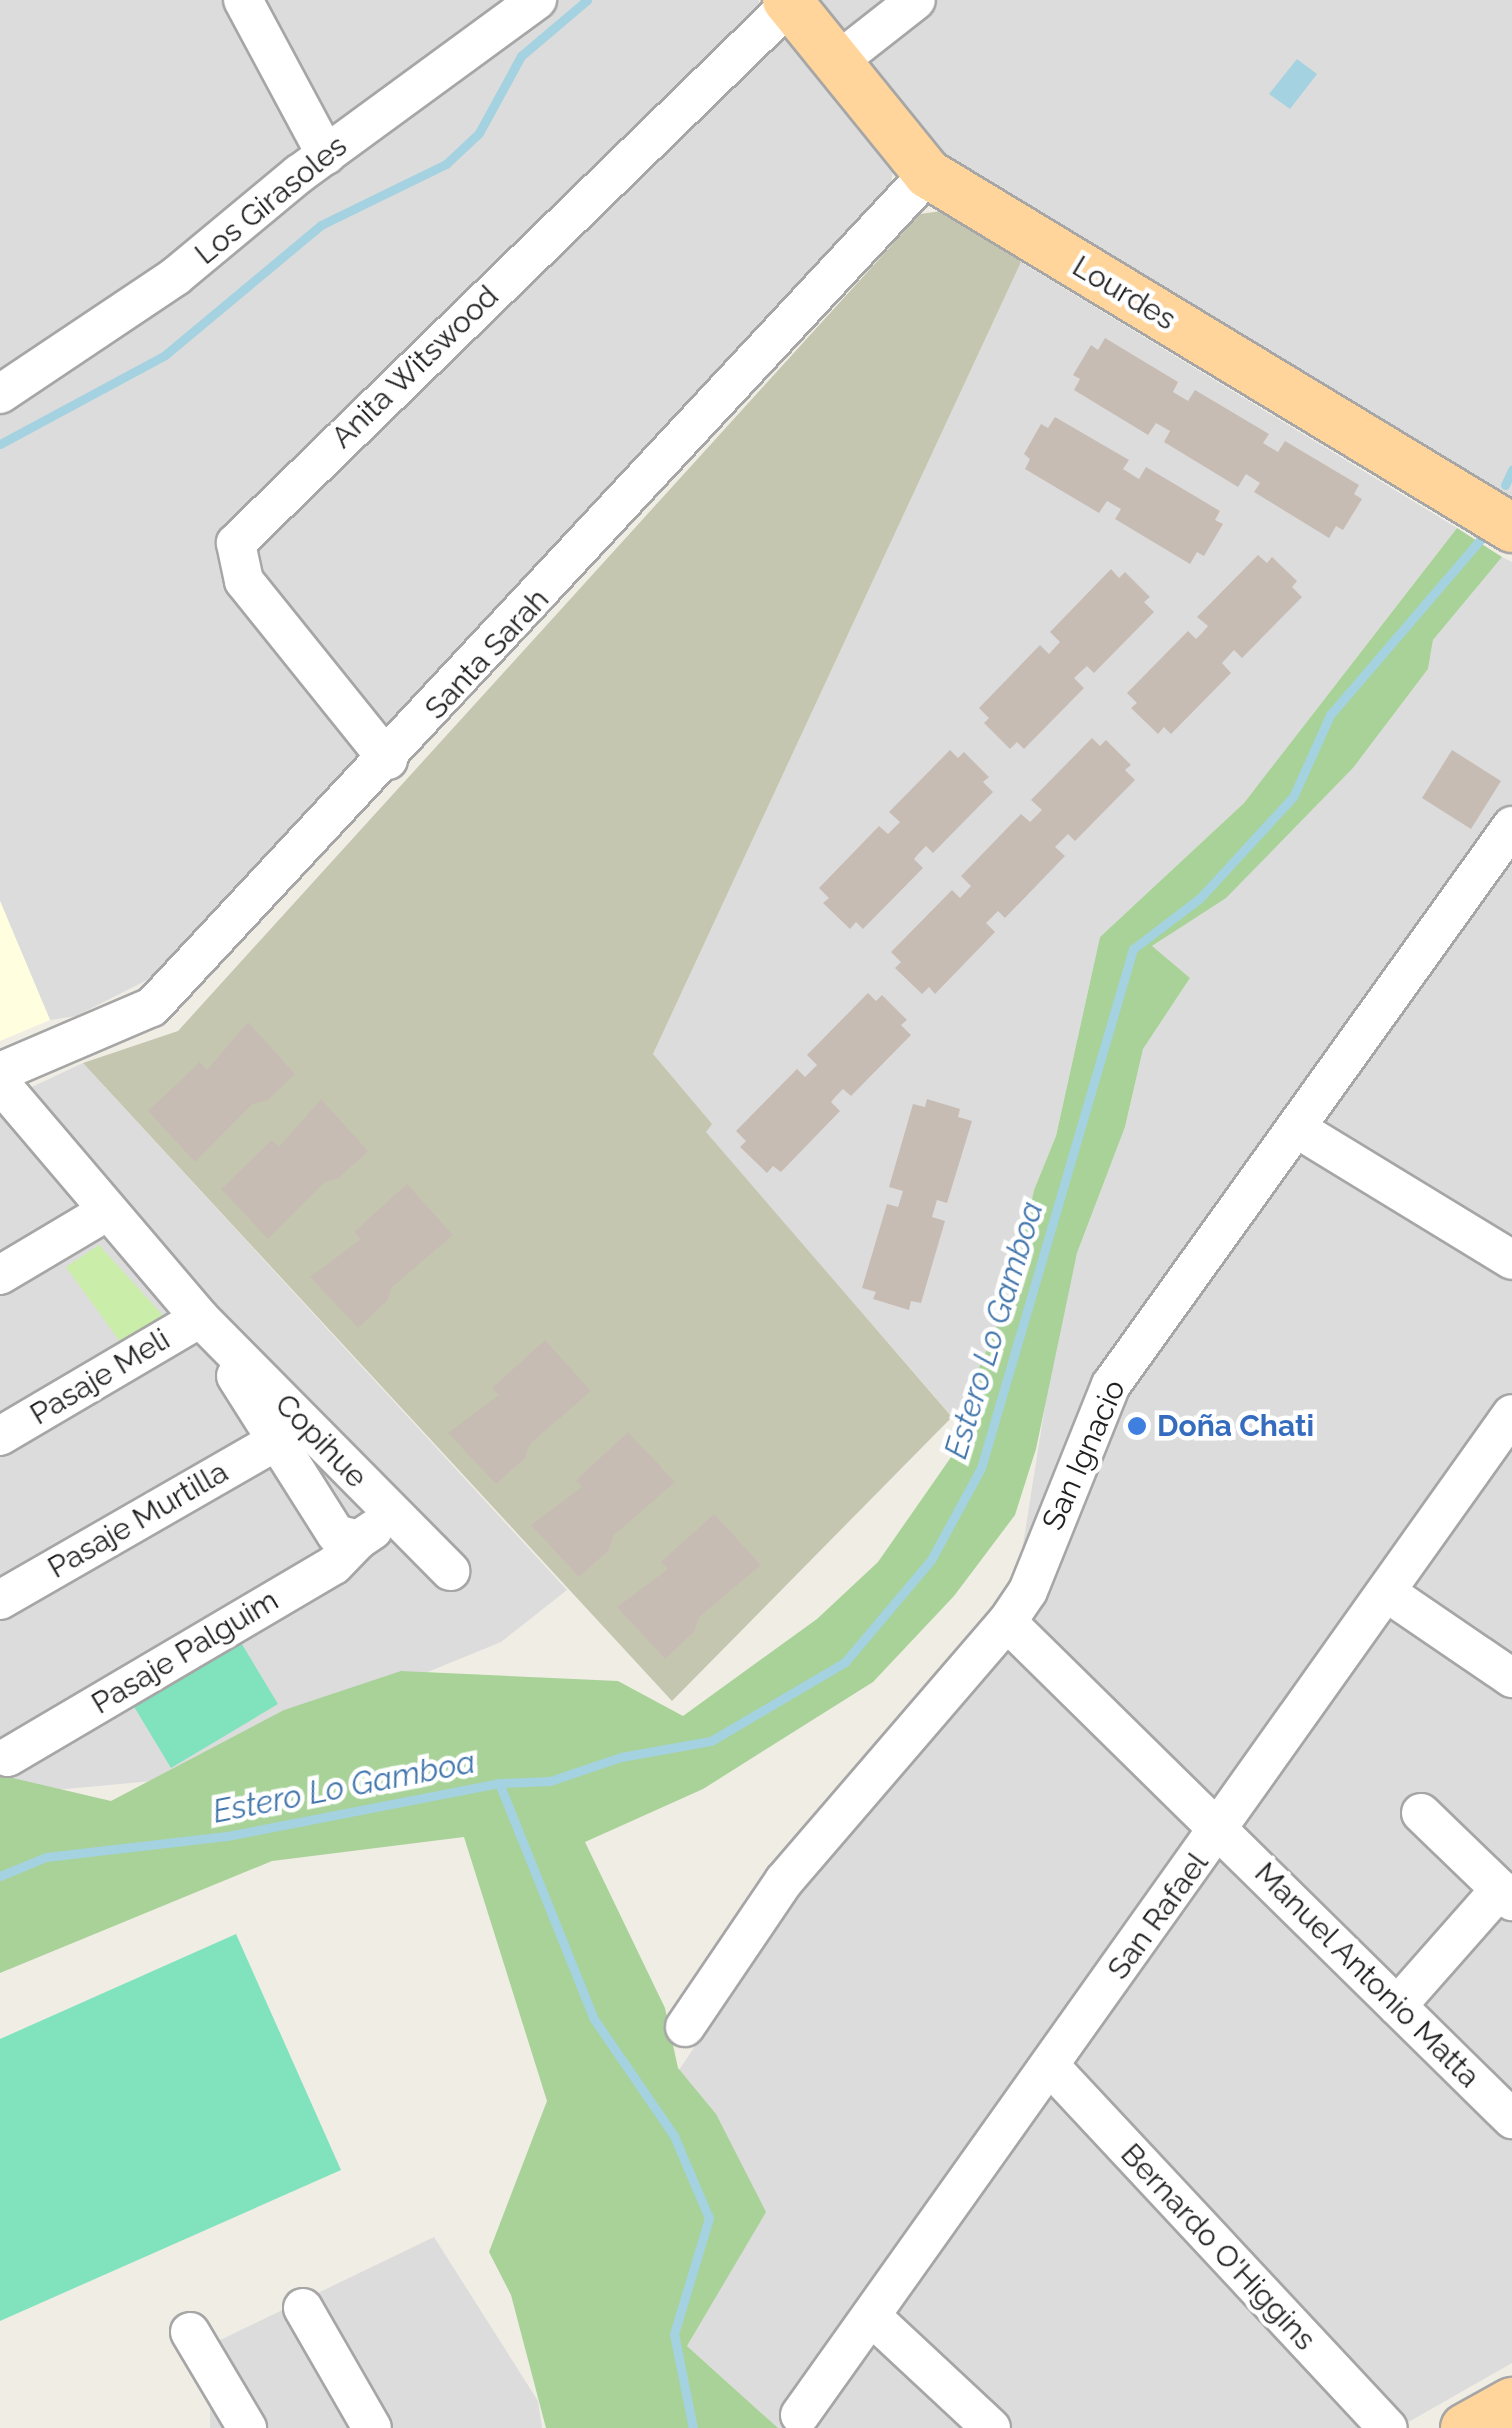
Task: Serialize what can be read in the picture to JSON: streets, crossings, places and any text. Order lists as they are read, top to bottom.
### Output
{
  "streets": {
    "main road": ["Lourdes"],
    "street": [
      "Los Girasoles",
      "Anita Witswood",
      "Santa Sarah",
      "Pasaje Meli",
      "Copihue",
      "San Ignacio",
      "Pasaje Murtilla",
      "Pasaje Palguim",
      "San Rafael",
      "Manuel Antonio Matta",
      "Bernardo O'Higgins"
    ]
  },
  "crossings": [
    ["Lourdes", "Anita Witswood"],
    ["Lourdes", "Santa Sarah"],
    ["Anita Witswood", "Santa Sarah"],
    ["Pasaje Meli", "Copihue"],
    ["Copihue", "Pasaje Murtilla"],
    ["Copihue", "Pasaje Palguim"],
    ["San Ignacio", "Manuel Antonio Matta"],
    ["San Rafael", "Manuel Antonio Matta"],
    ["San Rafael", "Bernardo O'Higgins"]
  ],
  "water": ["Estero Lo Gamboa"],
  "places": ["Doña Chati"]
}
